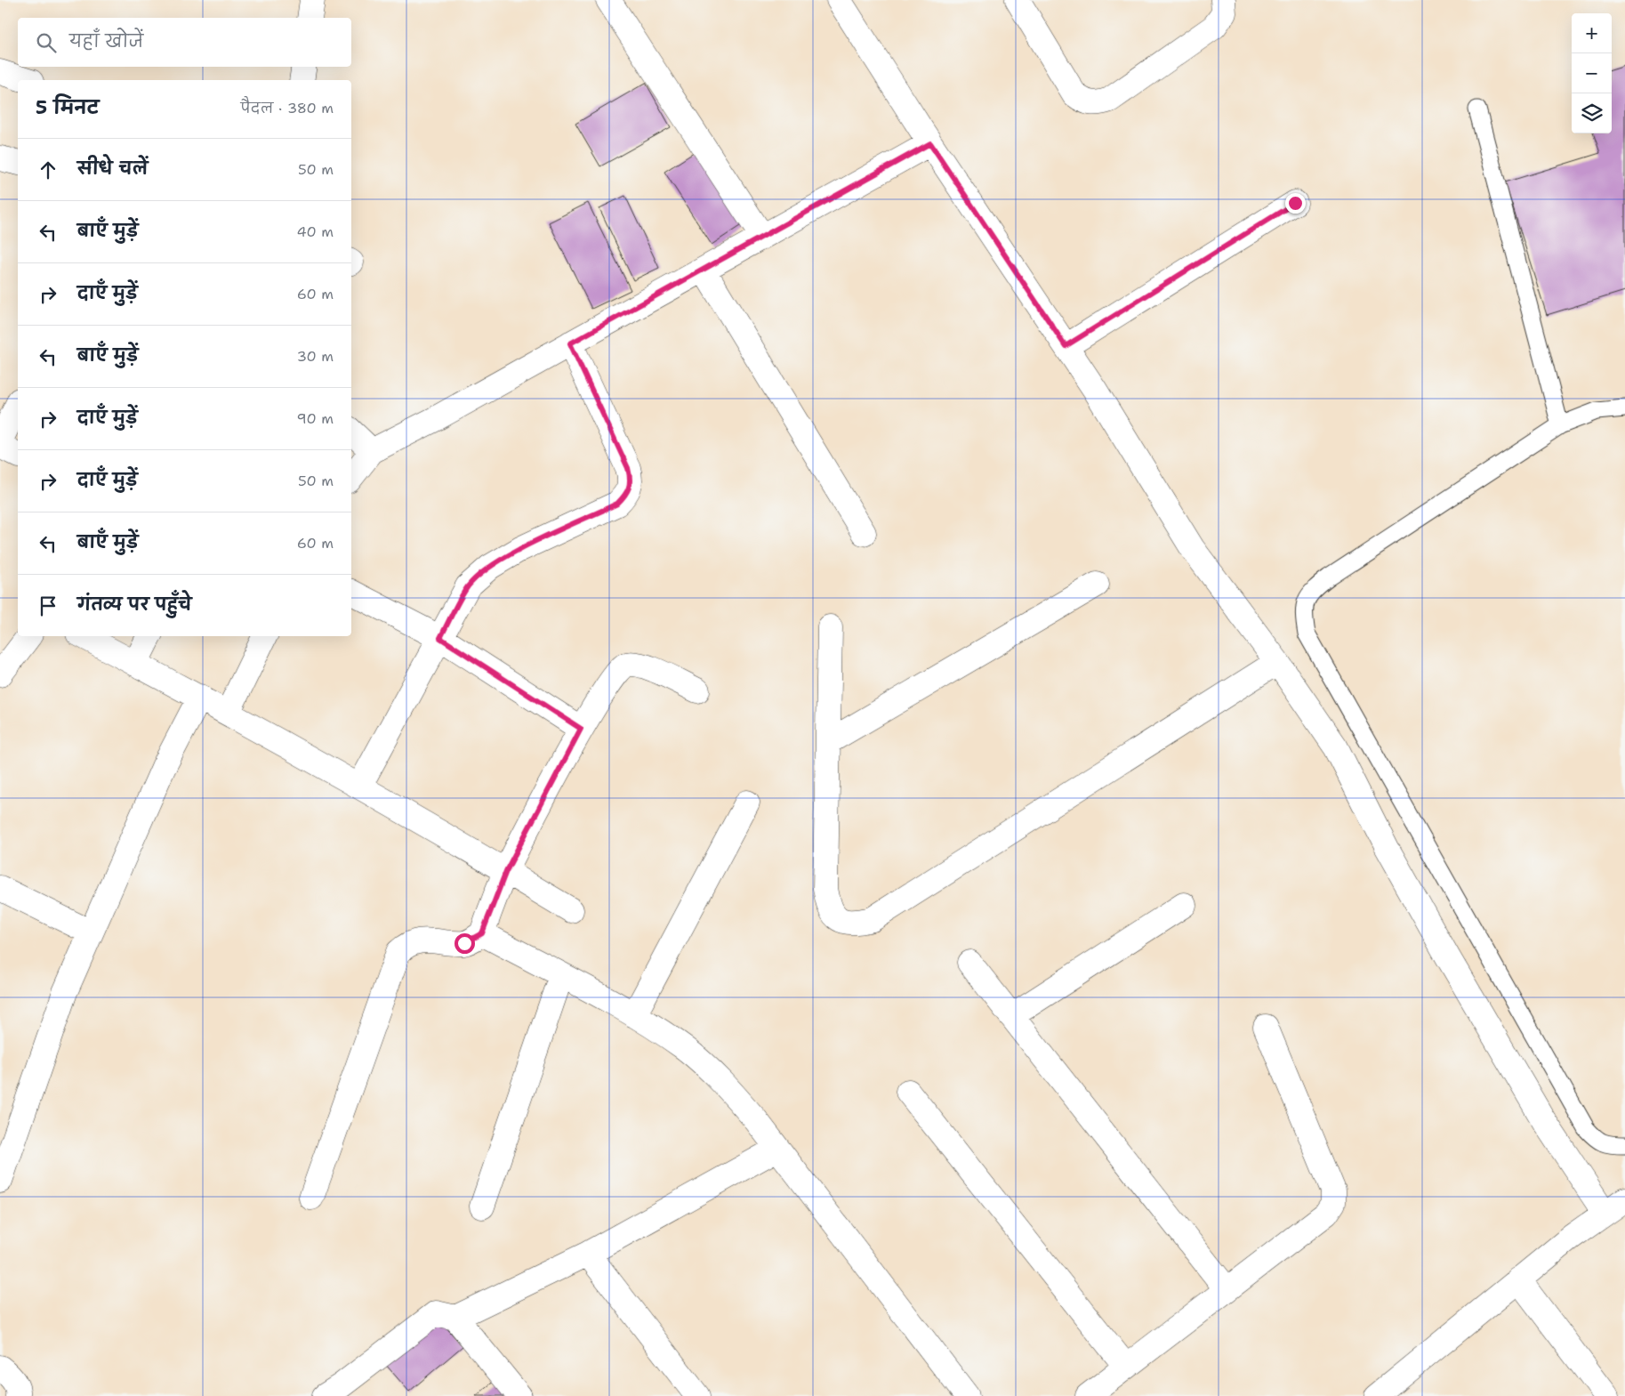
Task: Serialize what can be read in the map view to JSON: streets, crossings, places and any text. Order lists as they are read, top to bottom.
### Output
{
  "page": {
    "map_buttons": ["+", "−"],
    "search": "यहाँ खोजें",
    "heading": ["5 मिनट", "पैदल · 380 m"],
    "list": [
      ["सीधे चलें", "50 m"],
      ["बाएँ मुड़ें", "40 m"],
      ["दाएँ मुड़ें", "60 m"],
      ["बाएँ मुड़ें", "30 m"],
      ["दाएँ मुड़ें", "90 m"],
      ["दाएँ मुड़ें", "50 m"],
      ["बाएँ मुड़ें", "60 m"],
      "गंतव्य पर पहुँचे"
    ]
  }
}
